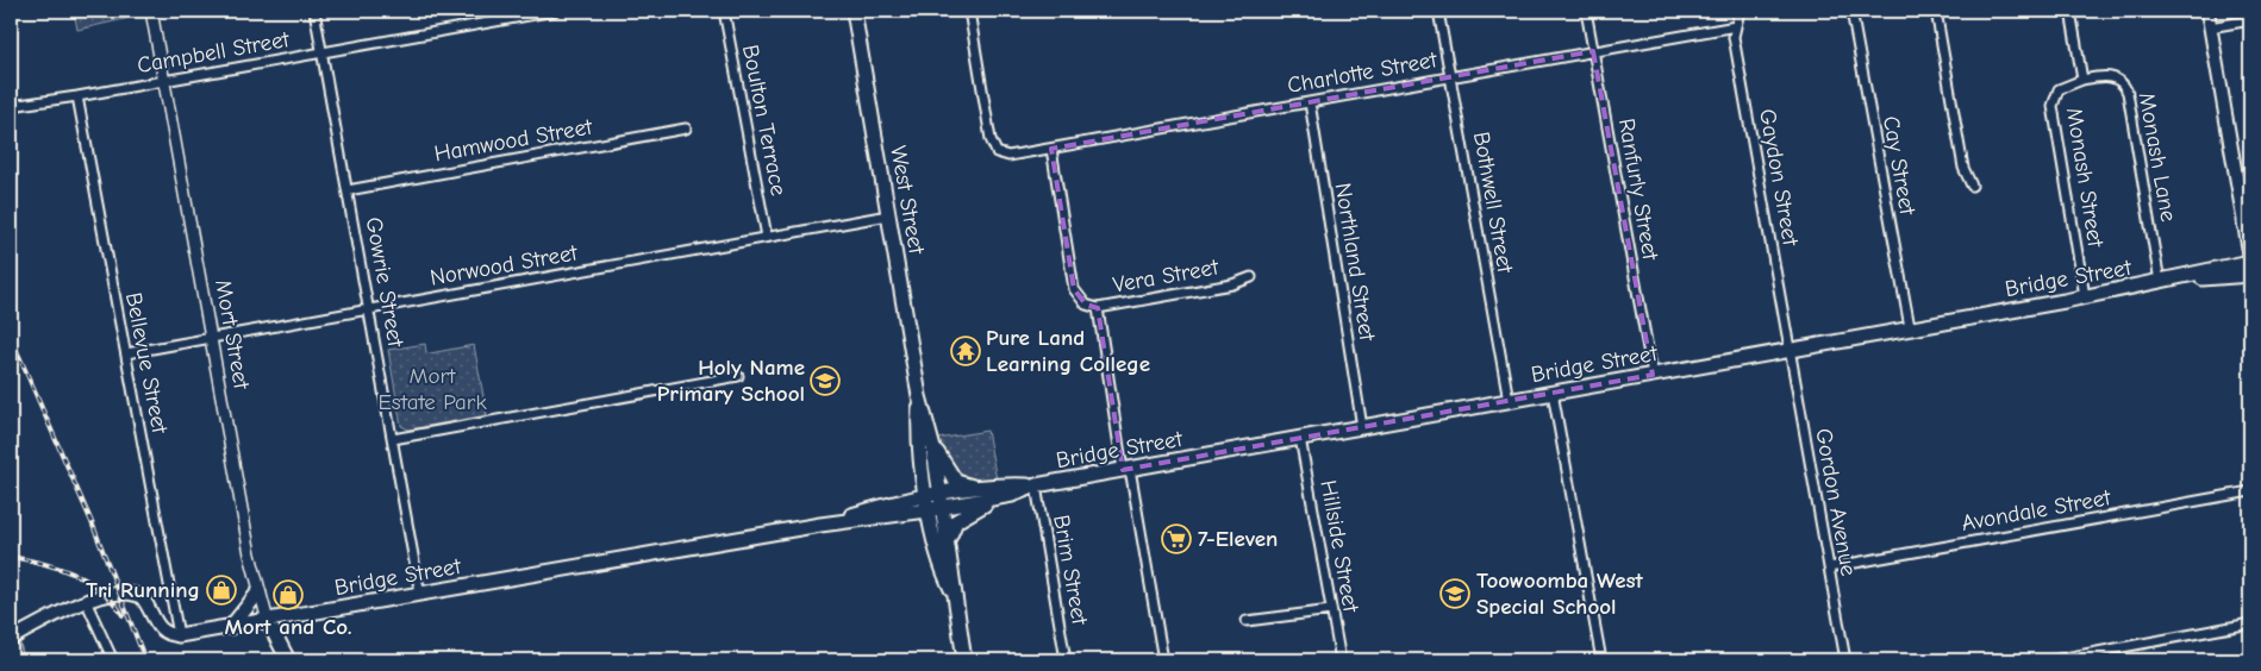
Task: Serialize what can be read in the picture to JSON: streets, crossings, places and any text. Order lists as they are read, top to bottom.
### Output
{
  "streets": {
    "main road": ["West Street", "Bridge Street", "Mort Street"],
    "street": [
      "Campbell Street",
      "Charlotte Street",
      "Boulton Terrace",
      "Hamwood Street",
      "Monash Lane",
      "Cay Street",
      "Gaydon Street",
      "Monash Street",
      "Ranfurly Street",
      "Bothwell Street",
      "Northland Street",
      "Norwood Street",
      "Vera Street",
      "Gowrie Street",
      "Bellevue Street",
      "Gordon Avenue",
      "Avondale Street",
      "Hillside Street",
      "Brim Street"
    ]
  },
  "crossings": [
    ["Campbell Street", "Gowrie Street"],
    ["Campbell Street", "Mort Street"],
    ["Campbell Street", "Bellevue Street"],
    ["Charlotte Street", "Gaydon Street"],
    ["Charlotte Street", "Ranfurly Street"],
    ["Charlotte Street", "Bothwell Street"],
    ["Charlotte Street", "Northland Street"],
    ["Charlotte Street", "Vera Street"],
    ["Boulton Terrace", "Norwood Street"],
    ["Hamwood Street", "Gowrie Street"],
    ["Monash Lane", "Monash Street"],
    ["Monash Lane", "Bridge Street"],
    ["Cay Street", "Bridge Street"],
    ["Gaydon Street", "Bridge Street"],
    ["Gaydon Street", "Gordon Avenue"],
    ["Monash Street", "Bridge Street"],
    ["Ranfurly Street", "Bridge Street"],
    ["West Street", "Norwood Street"],
    ["West Street", "Bridge Street"],
    ["Bothwell Street", "Bridge Street"],
    ["Northland Street", "Bridge Street"],
    ["Norwood Street", "Gowrie Street"],
    ["Norwood Street", "Mort Street"],
    ["Norwood Street", "Bellevue Street"],
    ["Bridge Street", "Gowrie Street"],
    ["Bridge Street", "Mort Street"],
    ["Bridge Street", "Bellevue Street"],
    ["Bridge Street", "Gordon Avenue"],
    ["Bridge Street", "Hillside Street"],
    ["Bridge Street", "Brim Street"],
    ["Gordon Avenue", "Avondale Street"]
  ],
  "parks": ["Mort Estate Park"],
  "places": {
    "temple": ["Pure Land Learning College"],
    "school or university": ["Holy Name Primary School", "Toowoomba West Special School"],
    "supermarket": ["7-Eleven"],
    "shop": ["Tri Running", "Mort and Co."]
  }
}
